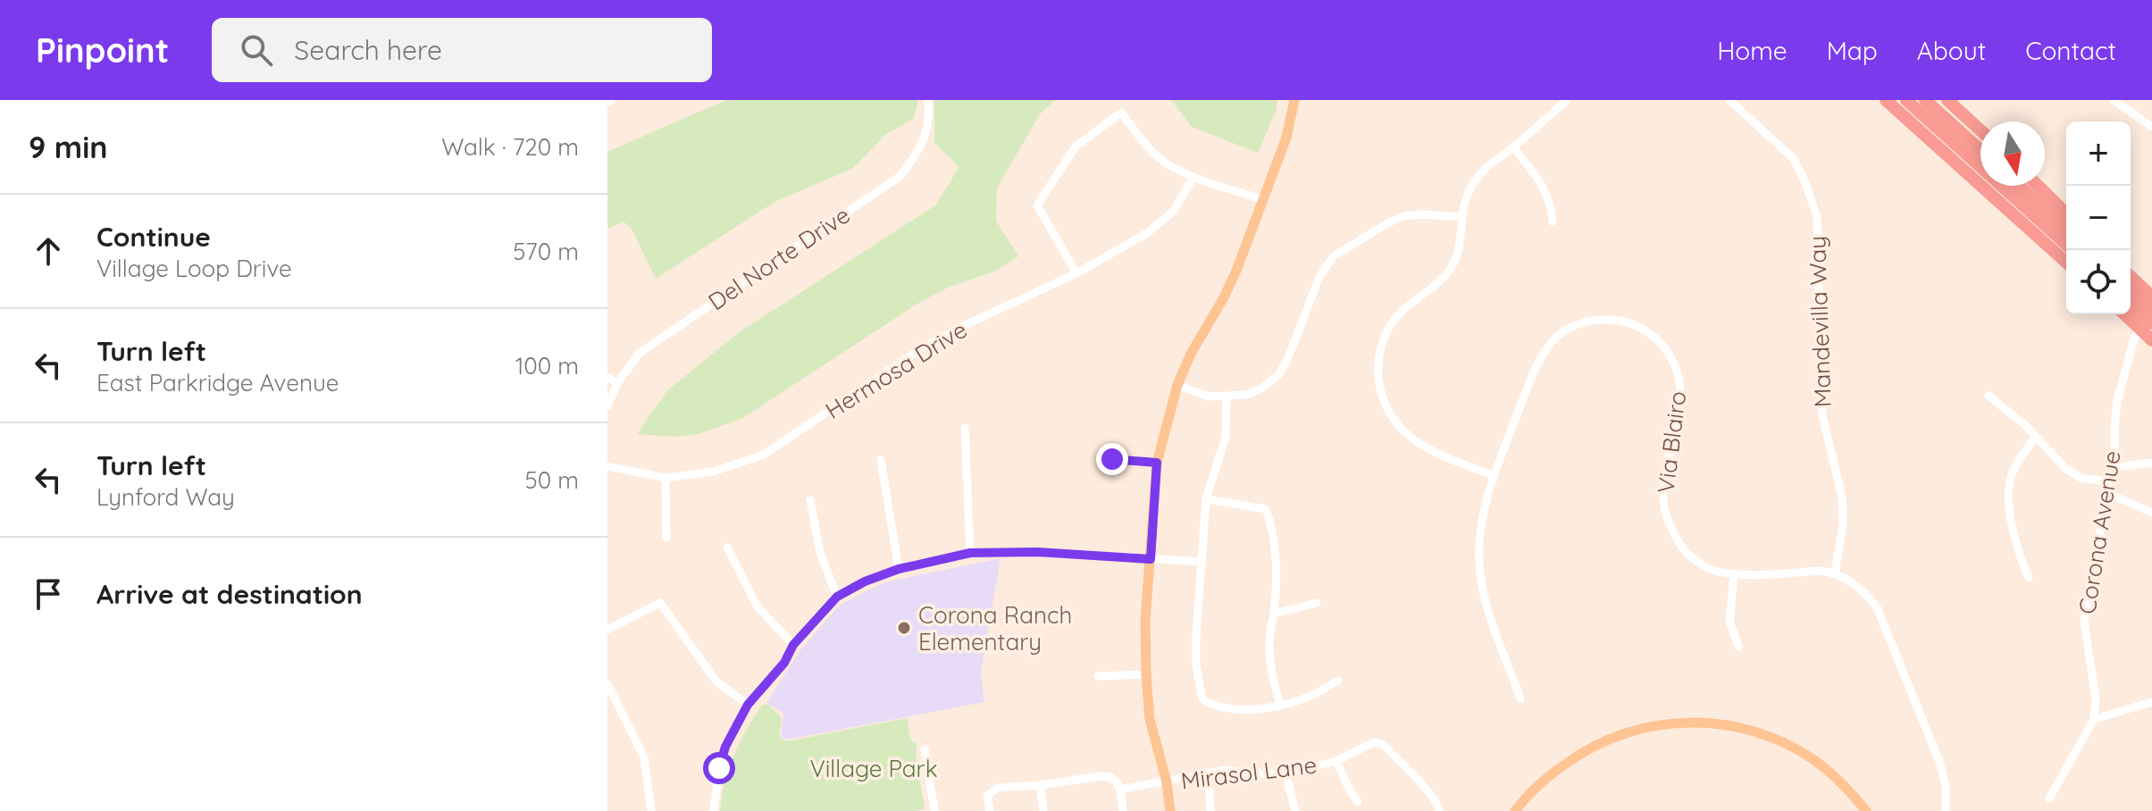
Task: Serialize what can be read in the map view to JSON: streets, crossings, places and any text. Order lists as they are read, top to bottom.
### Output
{
  "streets": {
    "street": [
      "Del Norte Drive",
      "Mandevilla Way",
      "Hermosa Drive",
      "Via Blairo",
      "Corona Avenue",
      "Mirasol Lane"
    ]
  },
  "crossings": [
    ["Mandevilla Way", "Via Blairo"]
  ],
  "parks": ["Village Park"],
  "places": ["Corona Ranch Elementary"],
  "north": "bottom",
  "page": {
    "header": "Pinpoint",
    "search": "Search here",
    "nav": [
      "Home",
      "Map",
      "About",
      "Contact"
    ],
    "heading": ["9 min", "Walk · 720 m"],
    "map_buttons": ["+", "−"],
    "list": [
      ["Continue", "Village Loop Drive", "570 m"],
      ["Turn left", "East Parkridge Avenue", "100 m"],
      ["Turn left", "Lynford Way", "50 m"],
      "Arrive at destination"
    ]
  }
}
